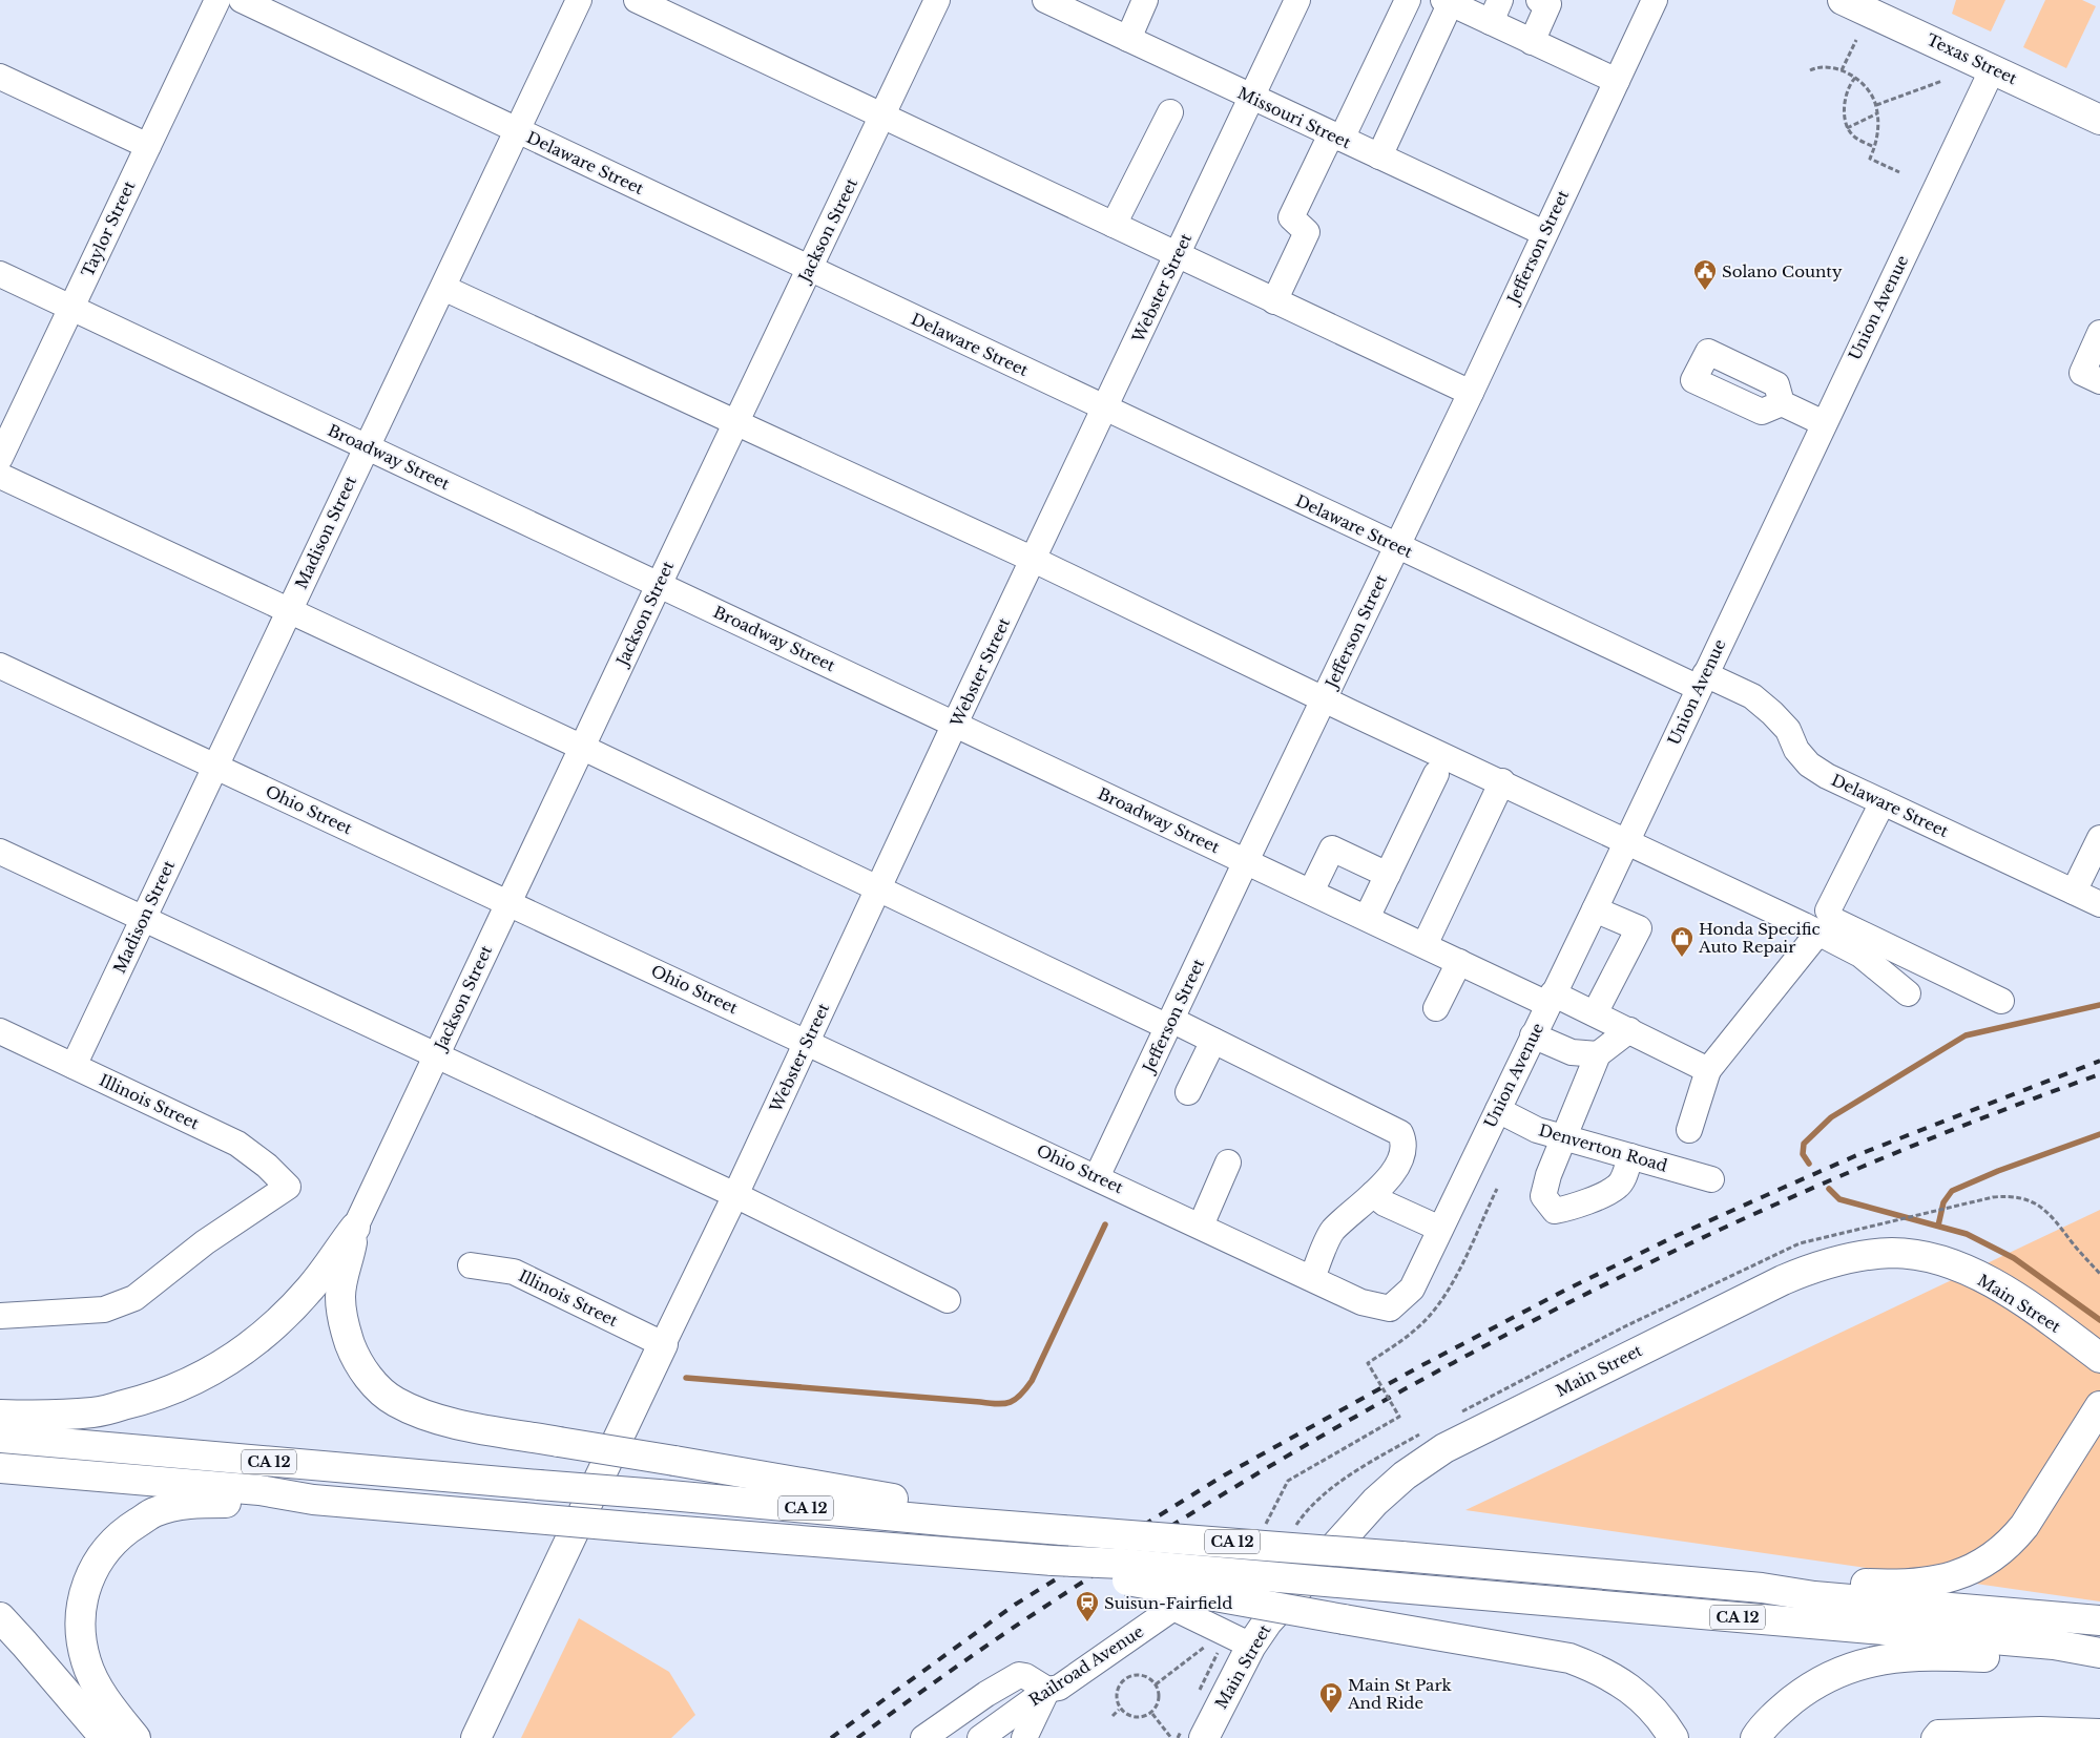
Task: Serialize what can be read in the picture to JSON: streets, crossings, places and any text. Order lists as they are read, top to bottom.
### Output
{
  "streets": {
    "main road": ["Texas Street", "Main Street", "CA 12"],
    "street": [
      "Missouri Street",
      "Delaware Street",
      "Taylor Street",
      "Jackson Street",
      "Jefferson Street",
      "Webster Street",
      "Union Avenue",
      "Broadway Street",
      "Madison Street",
      "Ohio Street",
      "Illinois Street",
      "Denverton Road",
      "Railroad Avenue"
    ]
  },
  "crossings": [
    ["Texas Street", "Union Avenue"],
    ["Missouri Street", "Jefferson Street"],
    ["Missouri Street", "Webster Street"],
    ["Delaware Street", "Jackson Street"],
    ["Delaware Street", "Jefferson Street"],
    ["Delaware Street", "Webster Street"],
    ["Delaware Street", "Union Avenue"],
    ["Delaware Street", "Madison Street"],
    ["Taylor Street", "Broadway Street"],
    ["Jackson Street", "Broadway Street"],
    ["Jackson Street", "Ohio Street"],
    ["Jefferson Street", "Broadway Street"],
    ["Jefferson Street", "Ohio Street"],
    ["Webster Street", "Broadway Street"],
    ["Webster Street", "Ohio Street"],
    ["Webster Street", "Illinois Street"],
    ["Union Avenue", "Broadway Street"],
    ["Union Avenue", "Ohio Street"],
    ["Union Avenue", "Denverton Road"],
    ["Broadway Street", "Madison Street"],
    ["Madison Street", "Ohio Street"],
    ["Madison Street", "Illinois Street"],
    ["Main Street", "Railroad Avenue"]
  ],
  "places": {
    "public building": ["Solano County"],
    "shop": ["Honda Specific Auto Repair"],
    "station": ["Suisun-Fairfield"],
    "parking": ["Main St Park And Ride"]
  }
}
